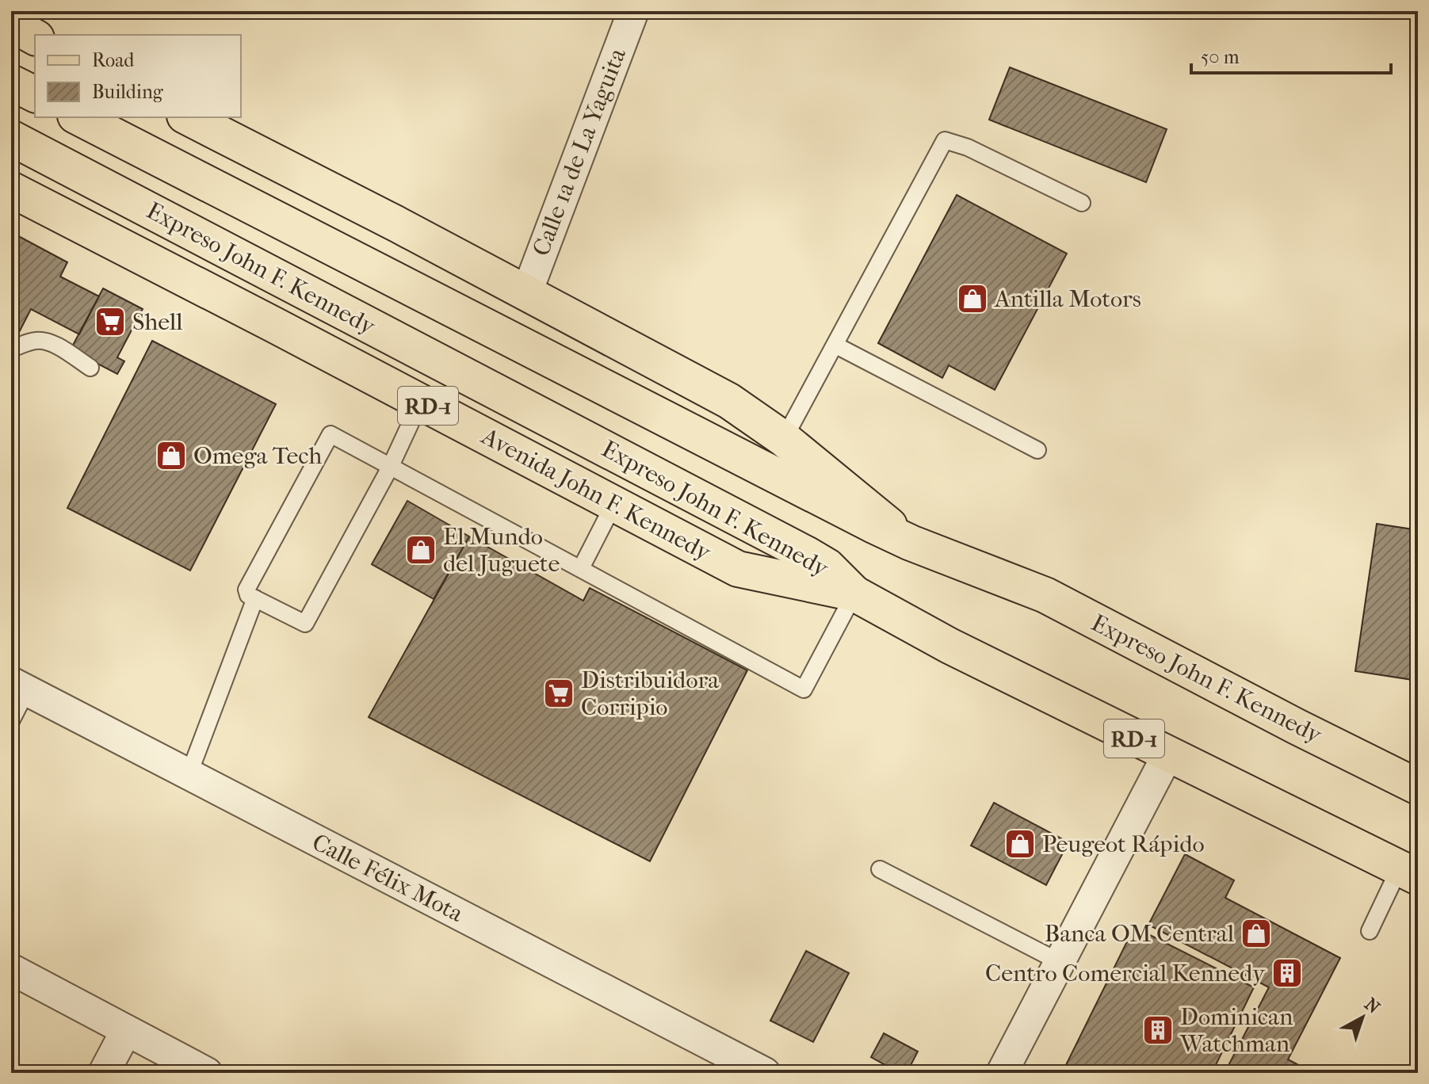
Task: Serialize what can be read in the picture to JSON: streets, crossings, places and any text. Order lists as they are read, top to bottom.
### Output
{
  "streets": {
    "main road": ["Expreso John F. Kennedy", "RD-1", "Avenida John F. Kennedy"],
    "street": ["Calle 1a de La Yaguita", "Calle Félix Mota"]
  },
  "crossings": [
    ["Expreso John F. Kennedy", "Avenida John F. Kennedy"]
  ],
  "places": {
    "shop": [
      "Antilla Motors",
      "Omega Tech",
      "El Mundo del Juguete",
      "Peugeot Rápido",
      "Banca OM Central"
    ],
    "supermarket": ["Shell", "Distribuidora Corripio"],
    "building": ["Centro Comercial Kennedy", "Dominican Watchman"]
  },
  "legend": ["Road", "Building"],
  "scale_bar": "50 m",
  "north": "top right"
}
